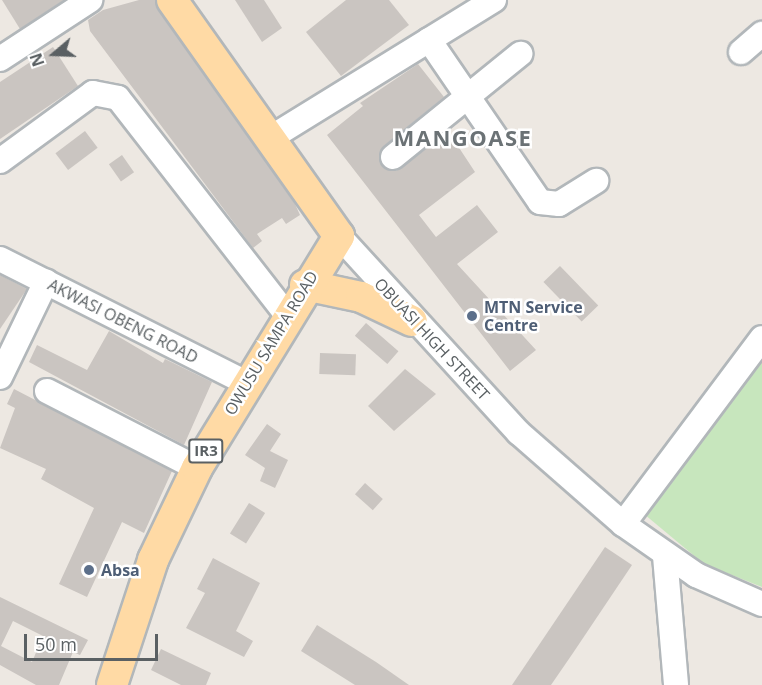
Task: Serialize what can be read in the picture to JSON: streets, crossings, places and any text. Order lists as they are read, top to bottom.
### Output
{
  "streets": {
    "main road": ["OBUASI HIGH STREET", "OWUSU SAMPA ROAD", "IR3"],
    "street": ["AKWASI OBENG ROAD"]
  },
  "crossings": [
    ["AKWASI OBENG ROAD", "OWUSU SAMPA ROAD"],
    ["OBUASI HIGH STREET", "OWUSU SAMPA ROAD"]
  ],
  "districts": ["MANGOASE"],
  "places": ["MTN Service Centre", "Absa"],
  "scale_bar": "50 m",
  "north": "left"
}
